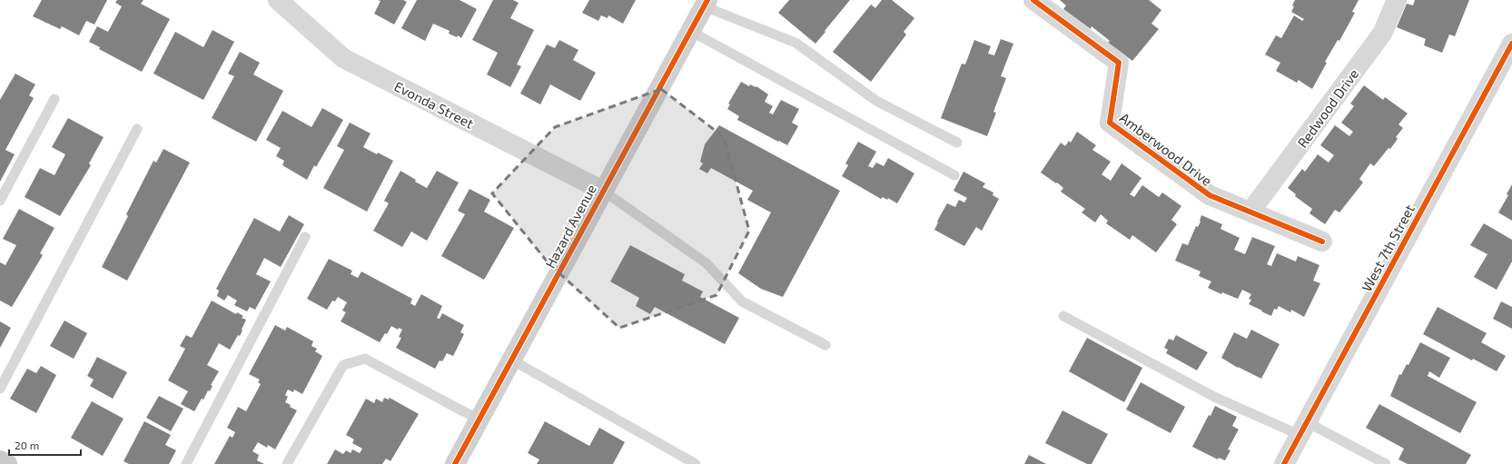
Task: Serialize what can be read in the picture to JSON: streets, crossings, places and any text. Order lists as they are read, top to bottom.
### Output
{
  "streets": {
    "street": [
      "Evonda Street",
      "Redwood Drive",
      "Amberwood Drive",
      "Hazard Avenue",
      "West 7th Street"
    ]
  },
  "crossings": [
    ["Evonda Street", "Hazard Avenue"],
    ["Redwood Drive", "Amberwood Drive"]
  ],
  "scale_bar": "20 m"
}
